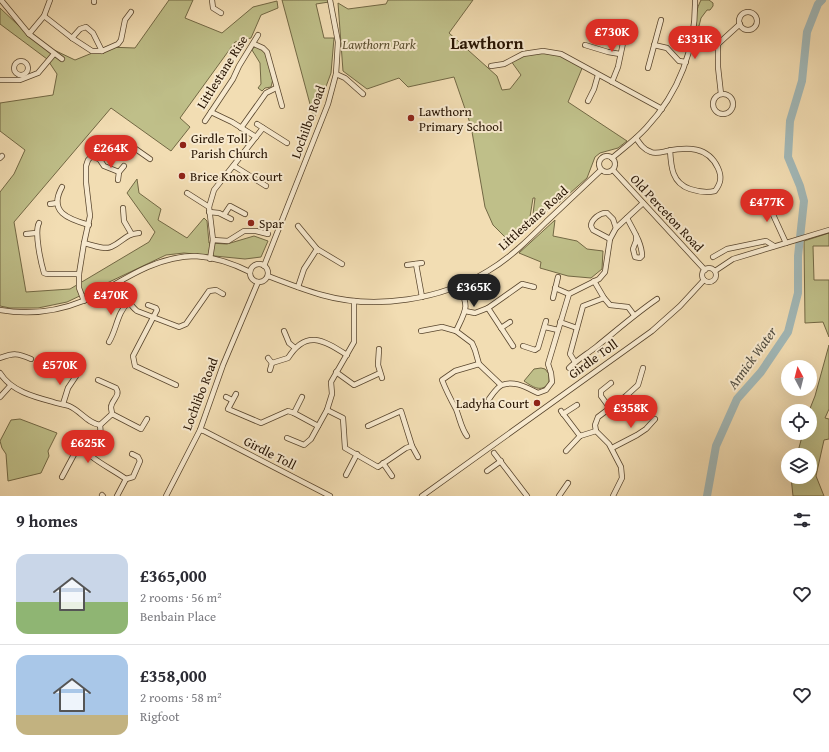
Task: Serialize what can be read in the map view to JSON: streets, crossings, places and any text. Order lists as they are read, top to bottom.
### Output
{
  "streets": {
    "street": [
      "Littlestane Rise",
      "Lochilbo Road",
      "Old Perceton Road",
      "Littlestane Road",
      "Girdle Toll",
      "Lochlibo Road"
    ]
  },
  "crossings": [
    ["Lochilbo Road", "Littlestane Road"],
    ["Lochilbo Road", "Lochlibo Road"],
    ["Old Perceton Road", "Littlestane Road"],
    ["Old Perceton Road", "Girdle Toll"],
    ["Littlestane Road", "Lochlibo Road"],
    ["Girdle Toll", "Lochlibo Road"]
  ],
  "districts": ["Lawthorn"],
  "water": ["Annick Water"],
  "parks": ["Lawthorn Park"],
  "places": [
    "Lawthorn Primary School",
    "Girdle Toll Parish Church",
    "Brice Knox Court",
    "Spar",
    "Ladyha Court"
  ],
  "north": "top",
  "page": {
    "price": [
      "£730K",
      "£331K",
      "£264K",
      "£477K",
      "£365K",
      "£470K",
      "£570K",
      "£358K",
      "£625K"
    ],
    "heading": "9 homes",
    "list": [
      {
        "name": "£365,000",
        "note": "2 rooms · 56 m² · Benbain Place"
      },
      {
        "name": "£358,000",
        "note": "2 rooms · 58 m² · Rigfoot"
      }
    ]
  }
}
